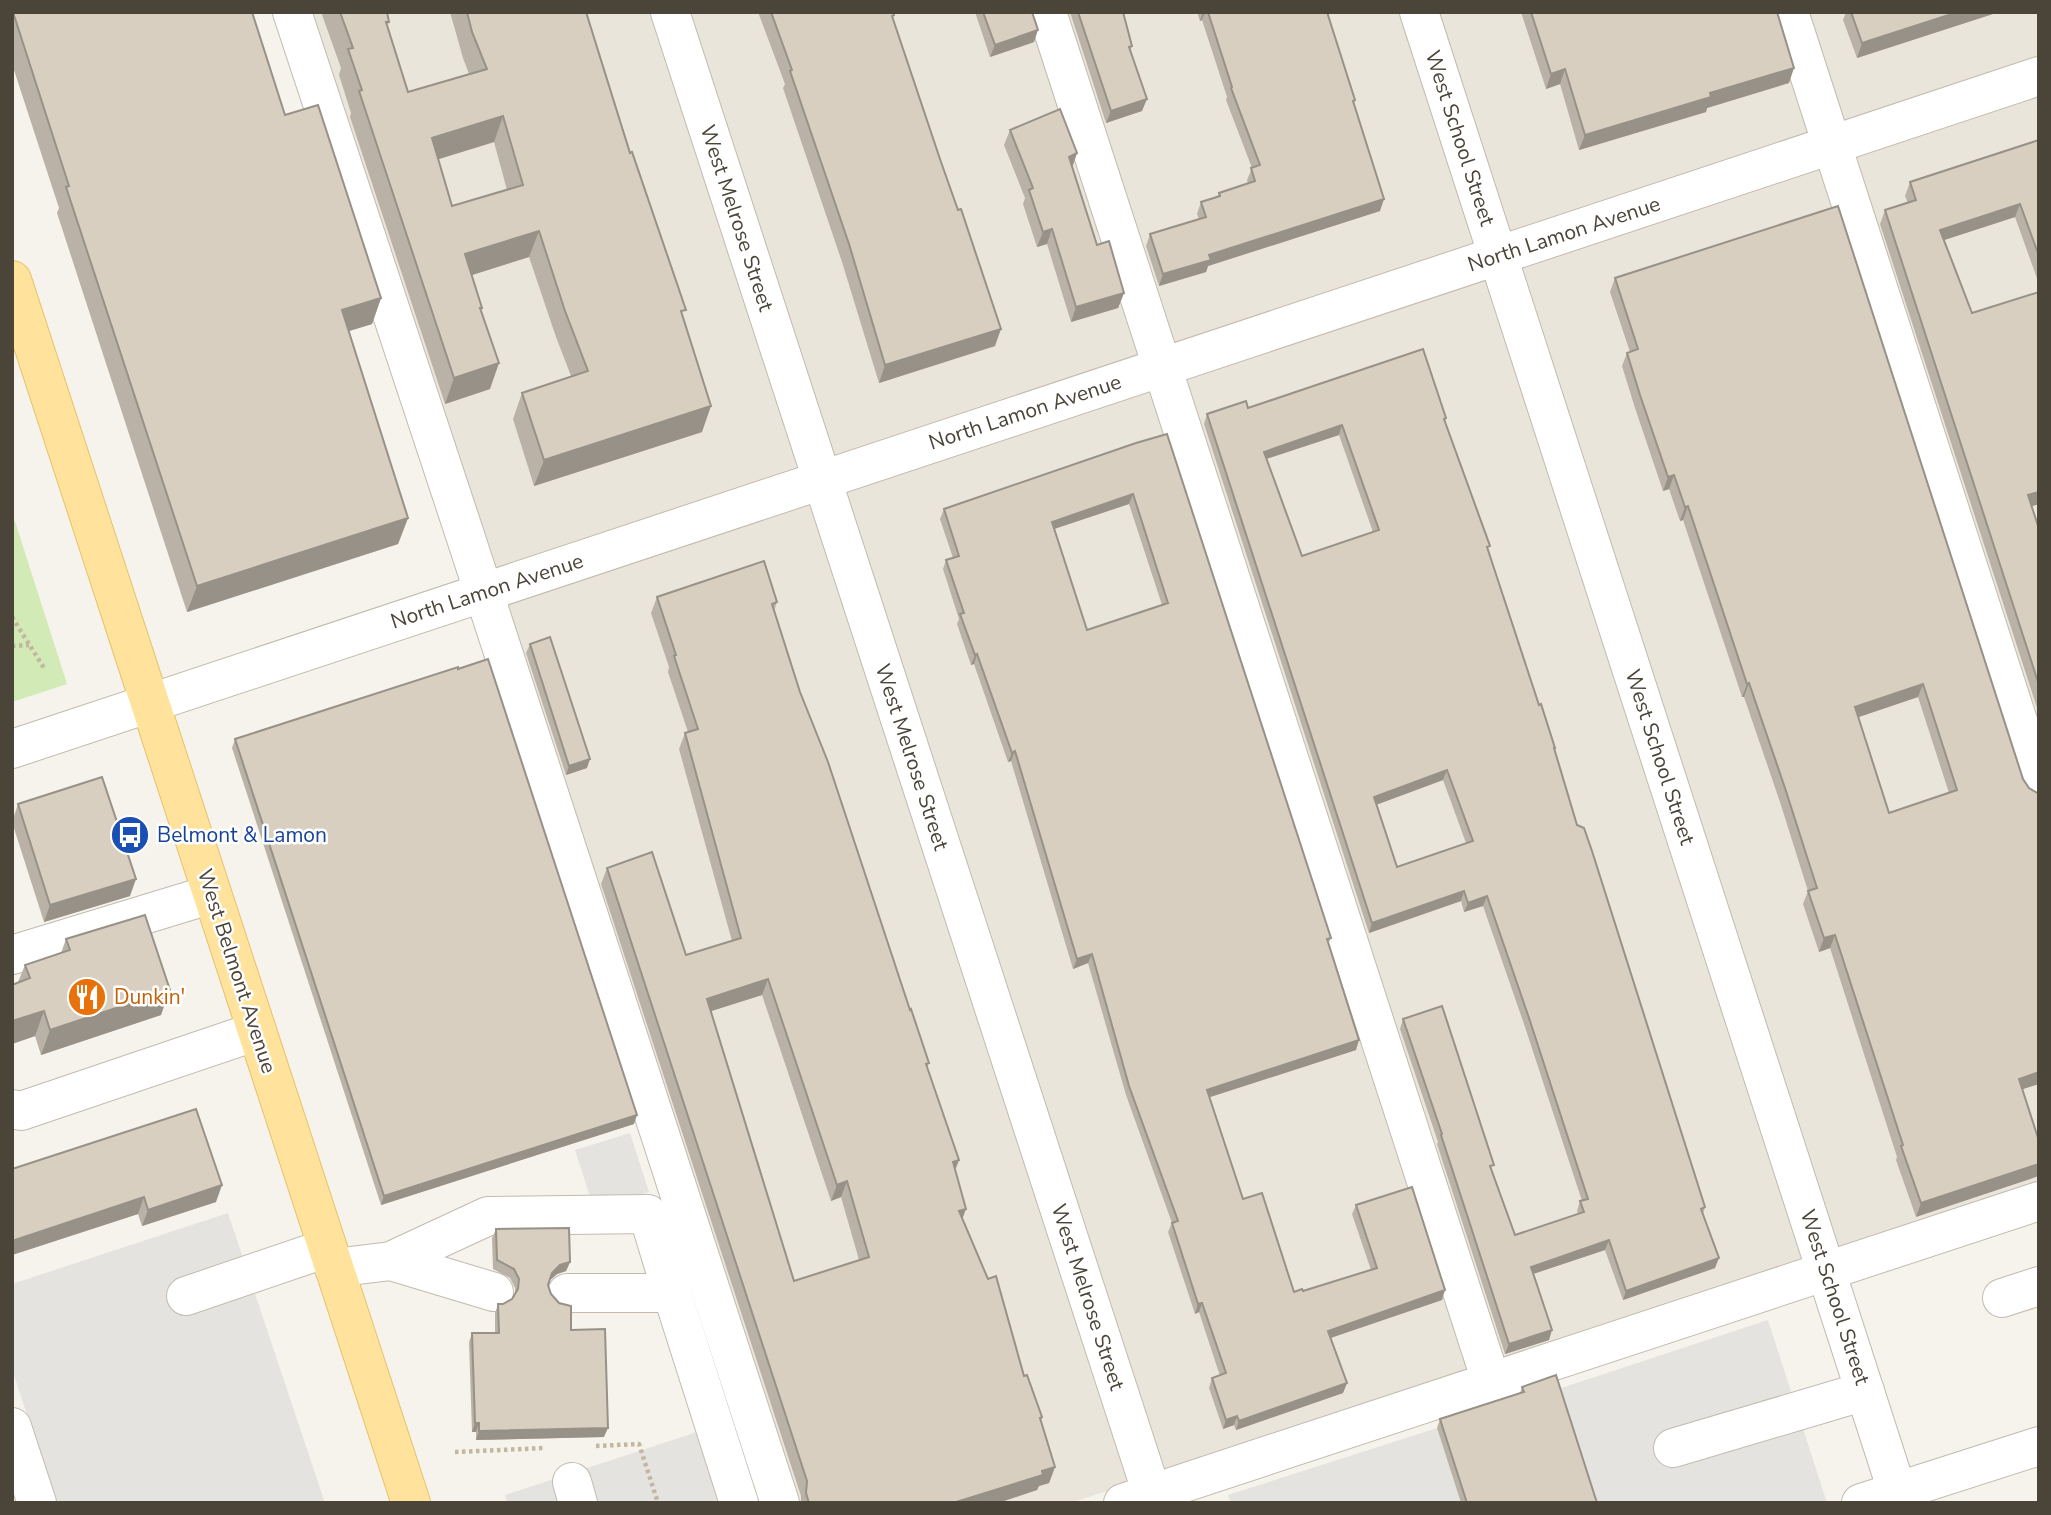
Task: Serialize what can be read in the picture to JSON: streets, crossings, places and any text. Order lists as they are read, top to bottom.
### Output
{
  "streets": {
    "main road": ["West Belmont Avenue"],
    "street": ["West School Street", "West Melrose Street", "North Lamon Avenue"]
  },
  "crossings": [
    ["West School Street", "North Lamon Avenue"],
    ["West Melrose Street", "North Lamon Avenue"],
    ["North Lamon Avenue", "West Belmont Avenue"]
  ],
  "places": {
    "bus stop": ["Belmont & Lamon"],
    "restaurant": ["Dunkin'"]
  }
}
